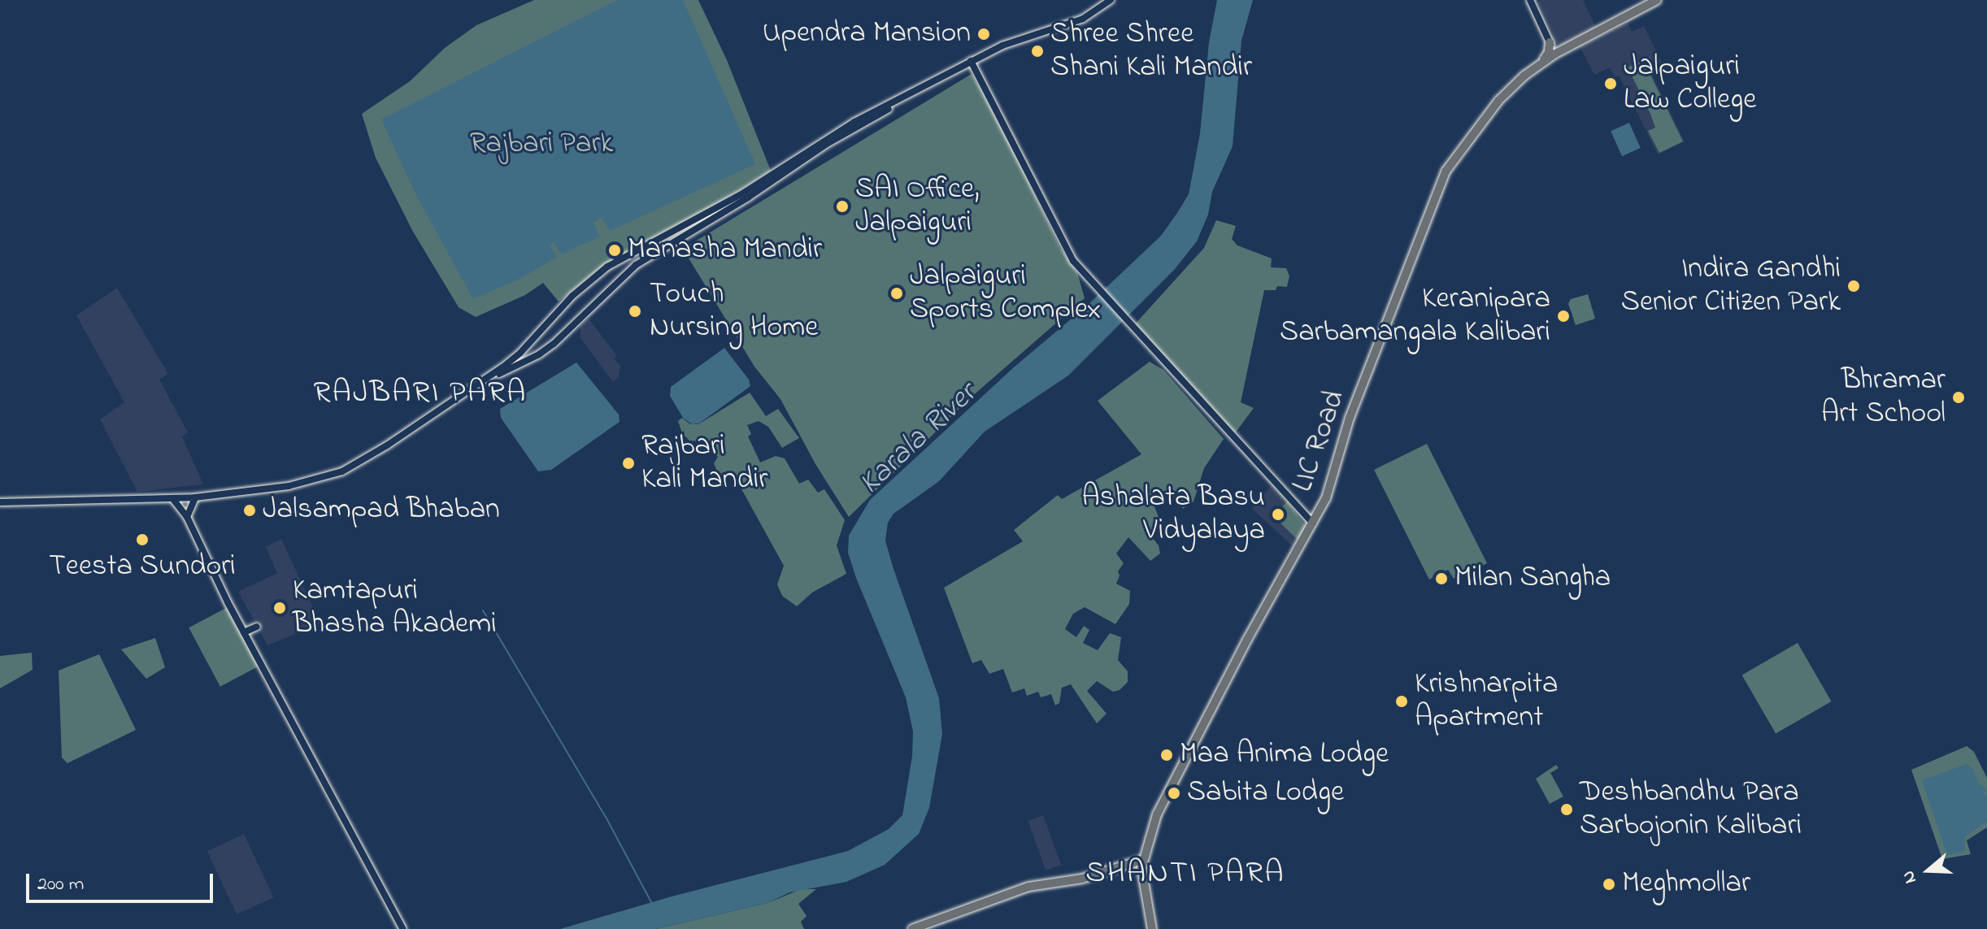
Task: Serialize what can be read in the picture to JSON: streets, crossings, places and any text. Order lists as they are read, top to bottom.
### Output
{
  "streets": {
    "main road": ["LIC Road"]
  },
  "districts": ["RAJBARI PARA", "SHANTI PARA"],
  "water": ["Karala River"],
  "parks": ["Rajbari Park"],
  "places": [
    "Upendra Mansion",
    "Shree Shree Shani Kali Mandir",
    "Jalpaiguri Law College",
    "SAI Office, Jalpaiguri",
    "Manasha Mandir",
    "Indira Gandhi Senior Citizen Park",
    "Jalpaiguri Sports Complex",
    "Touch Nursing Home",
    "Keranipara Sarbamangala Kalibari",
    "Bhramar Art School",
    "Rajbari Kali Mandir",
    "Jalsampad Bhaban",
    "Ashalata Basu Vidyalaya",
    "Teesta Sundori",
    "Milan Sangha",
    "Kamtapuri Bhasha Akademi",
    "Krishnarpita Apartment",
    "Maa Anima Lodge",
    "Sabita Lodge",
    "Deshbandhu Para Sarbojonin Kalibari",
    "Meghmollar"
  ],
  "scale_bar": "200 m",
  "north": "left"
}
